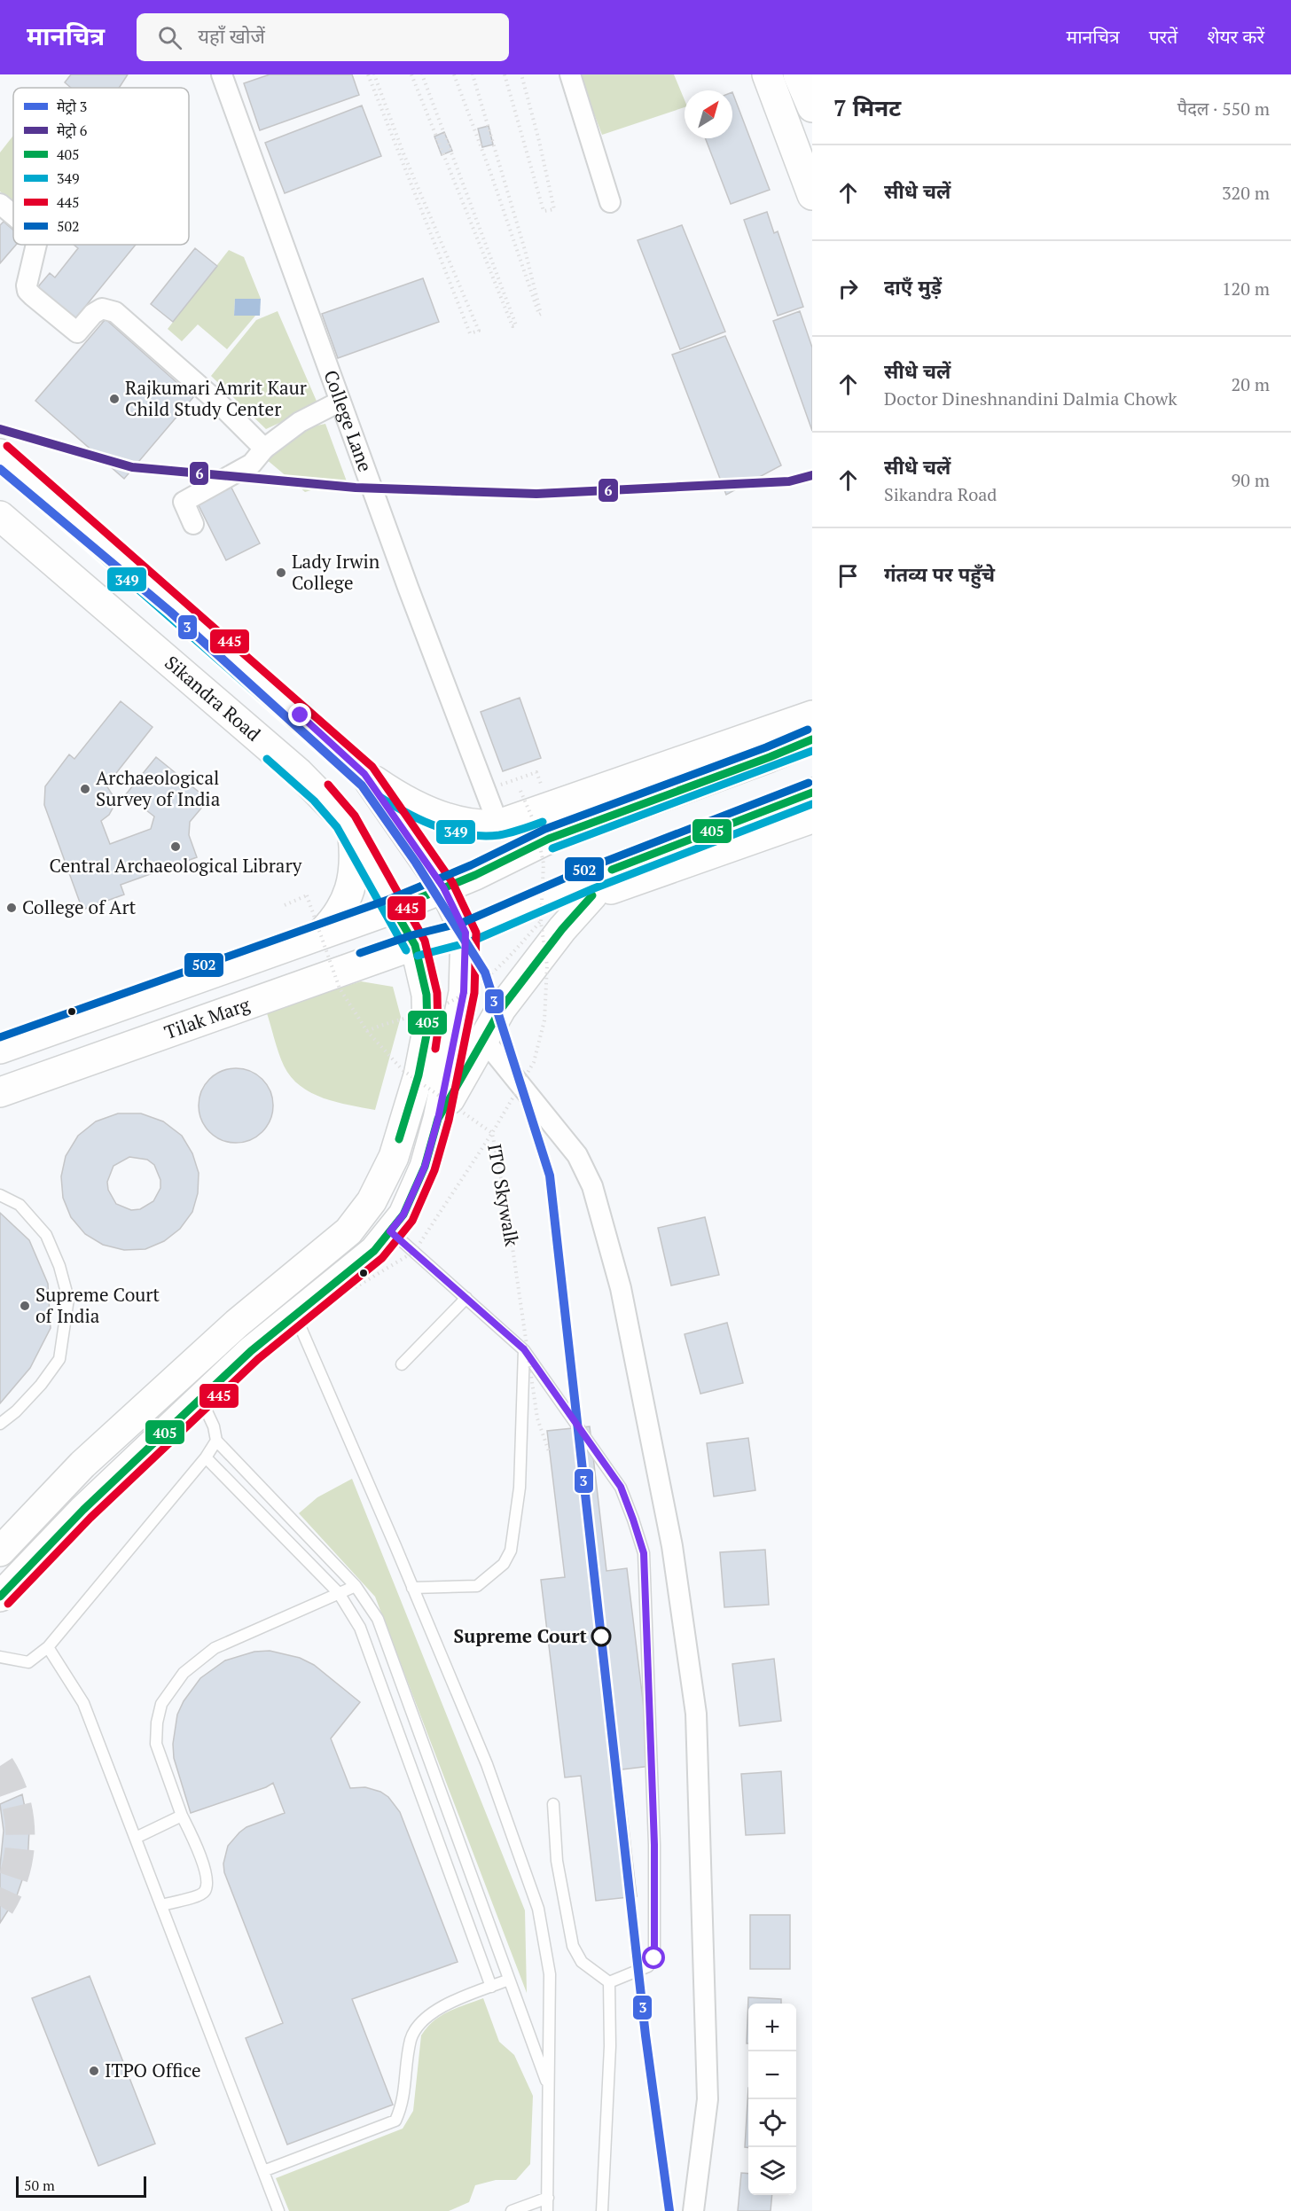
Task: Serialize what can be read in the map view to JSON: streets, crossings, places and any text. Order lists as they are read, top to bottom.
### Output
{
  "streets": {
    "main road": ["Sikandra Road", "Tilak Marg"],
    "street": ["College Lane"],
    "path": ["ITO Skywalk"]
  },
  "crossings": [
    ["Sikandra Road", "Tilak Marg"]
  ],
  "places": [
    "Rajkumari Amrit Kaur Child Study Center",
    "Lady Irwin College",
    "Archaeological Survey of India",
    "Central Archaeological Library",
    "College of Art",
    "Supreme Court of India",
    "Supreme Court",
    "ITPO Office"
  ],
  "lines": [
    "metro line 6",
    "transit line 445",
    "transit line 349",
    "metro line 3",
    "transit line 502",
    "transit line 405"
  ],
  "legend": [
    "मेट्रो 3",
    "मेट्रो 6",
    "405",
    "349",
    "445",
    "502"
  ],
  "scale_bar": "50 m",
  "north": "top right",
  "page": {
    "header": "मानचित्र",
    "search": "यहाँ खोजें",
    "nav": ["मानचित्र", "परतें", "शेयर करें"],
    "heading": ["7 मिनट", "पैदल · 550 m"],
    "list": [
      ["सीधे चलें", "320 m"],
      ["दाएँ मुड़ें", "120 m"],
      ["सीधे चलें", "Doctor Dineshnandini Dalmia Chowk", "20 m"],
      ["सीधे चलें", "Sikandra Road", "90 m"],
      "गंतव्य पर पहुँचे"
    ],
    "map_buttons": ["+", "−"],
    "scale": "50 m"
  }
}
